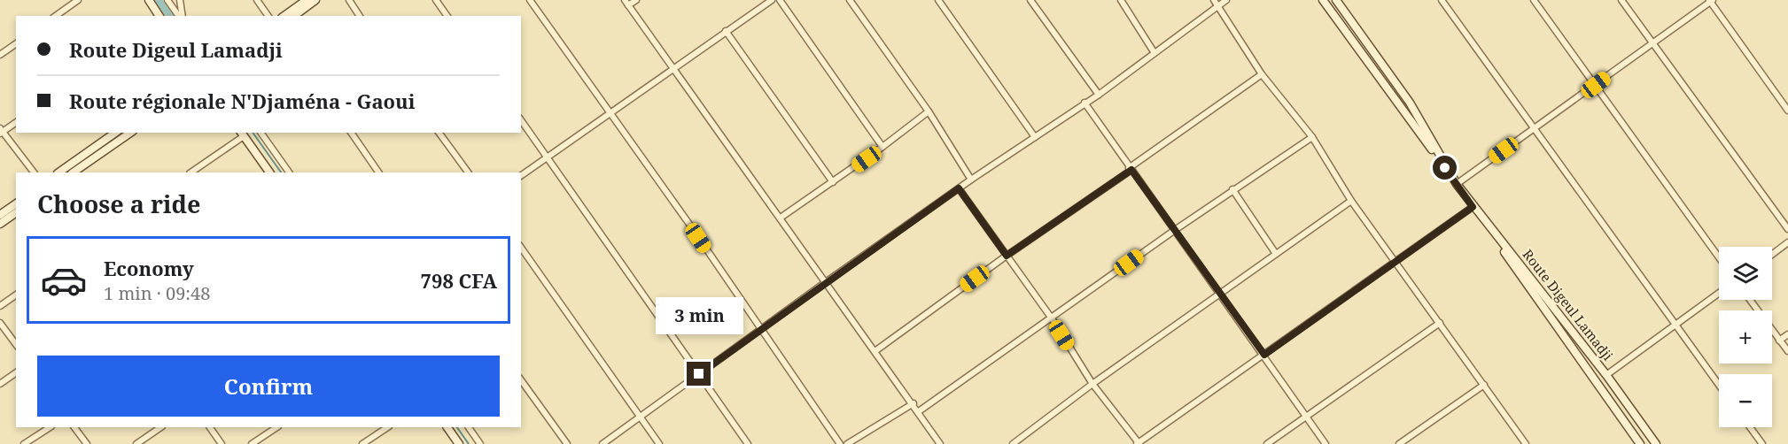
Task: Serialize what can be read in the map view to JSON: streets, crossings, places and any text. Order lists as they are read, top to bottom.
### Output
{
  "streets": {
    "main road": ["Route Digeul Lamadji"]
  },
  "page": {
    "banner": ["Route Digeul Lamadji", "Route régionale N'Djaména - Gaoui"],
    "heading": "Choose a ride",
    "list": [
      {
        "name": "Economy",
        "note": "1 min · 09:48",
        "value": "798 CFA"
      }
    ],
    "map_buttons": ["+", "−"],
    "bubble": "3 min",
    "buttons": "Confirm"
  }
}
